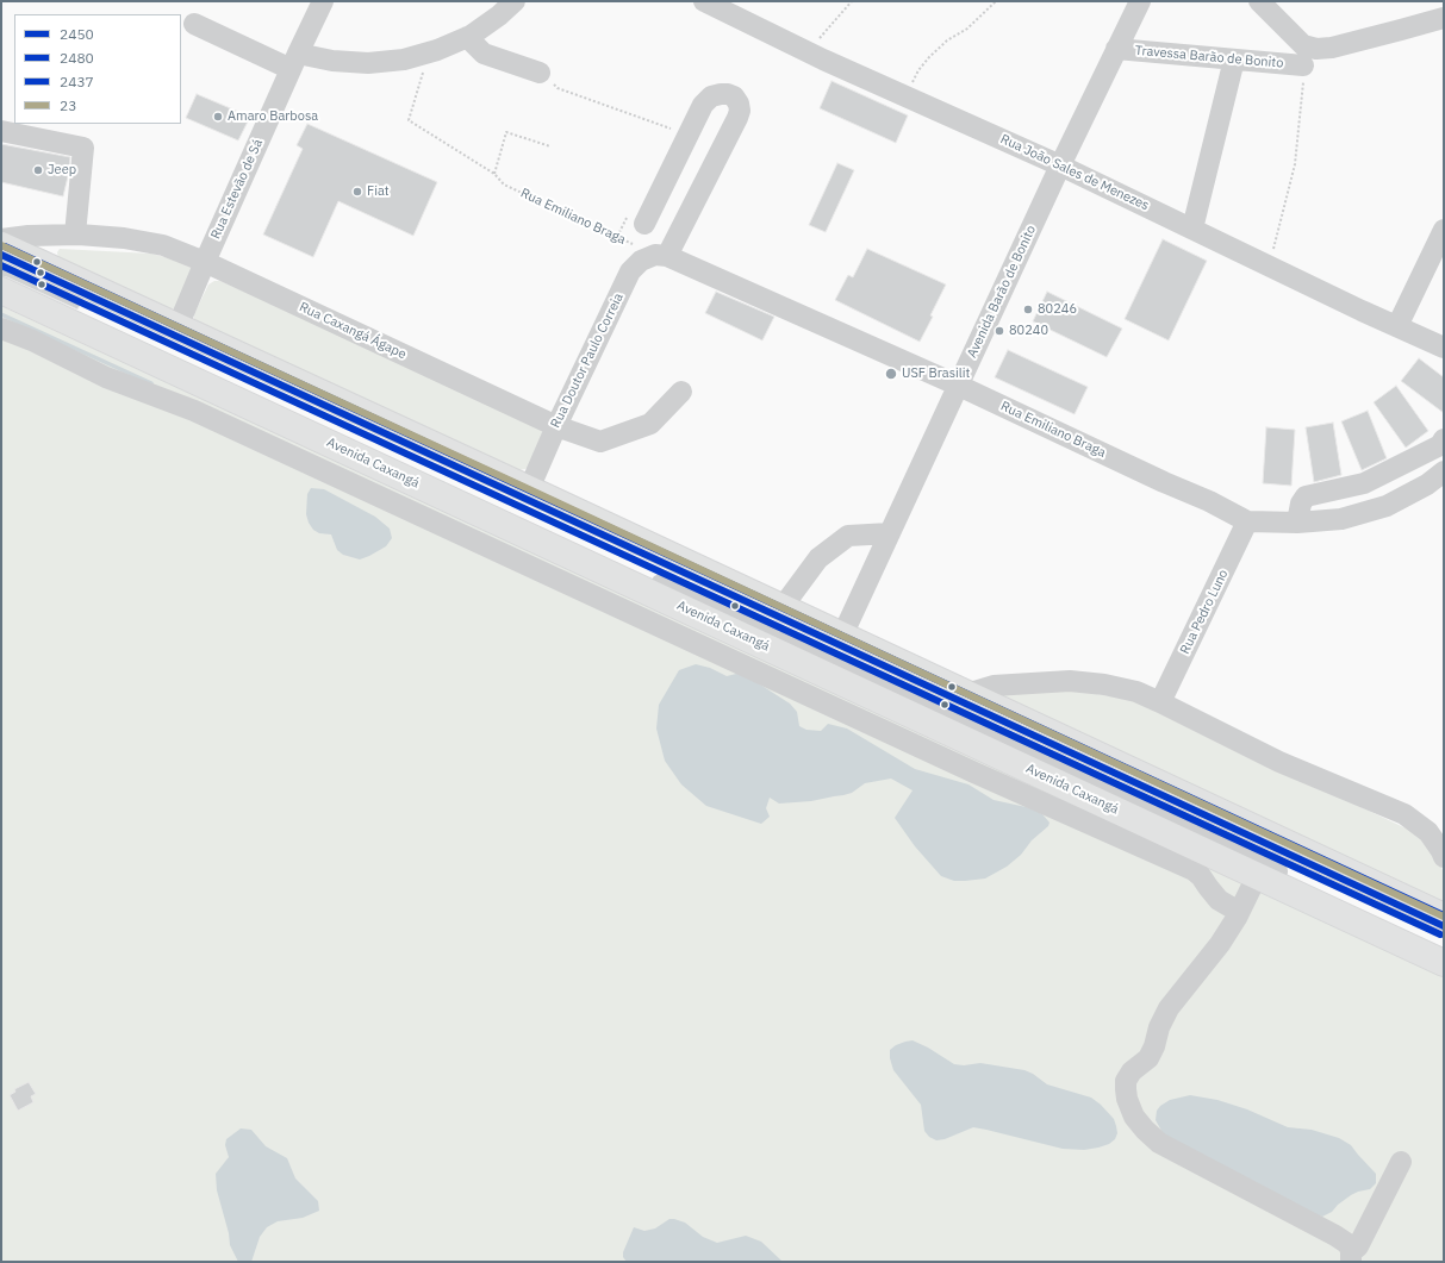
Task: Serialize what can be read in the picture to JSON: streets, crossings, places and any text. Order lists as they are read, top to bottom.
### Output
{
  "streets": {
    "main road": ["Avenida Caxangá"],
    "street": [
      "Travessa Barão de Bonito",
      "Rua João Sales de Menezes",
      "Rua Estevão de Sá",
      "Rua Emiliano Braga",
      "Avenida Barão de Bonito",
      "Rua Caxangá Ágape",
      "Rua Doutor Paulo Correia",
      "Rua Pedro Luno"
    ]
  },
  "crossings": [
    ["Travessa Barão de Bonito", "Avenida Barão de Bonito"],
    ["Rua João Sales de Menezes", "Avenida Barão de Bonito"],
    ["Rua Estevão de Sá", "Rua Caxangá Ágape"],
    ["Rua Emiliano Braga", "Avenida Barão de Bonito"],
    ["Rua Emiliano Braga", "Rua Doutor Paulo Correia"],
    ["Rua Emiliano Braga", "Rua Pedro Luno"],
    ["Rua Caxangá Ágape", "Rua Doutor Paulo Correia"]
  ],
  "places": [
    "Amaro Barbosa",
    "Jeep",
    "Fiat",
    "80246",
    "80240",
    "USF Brasilit"
  ],
  "lines": [
    "transit line 23",
    "transit line 2437",
    "transit line 2450",
    "transit line 2480"
  ],
  "legend": [
    "2450",
    "2480",
    "2437",
    "23"
  ]
}
